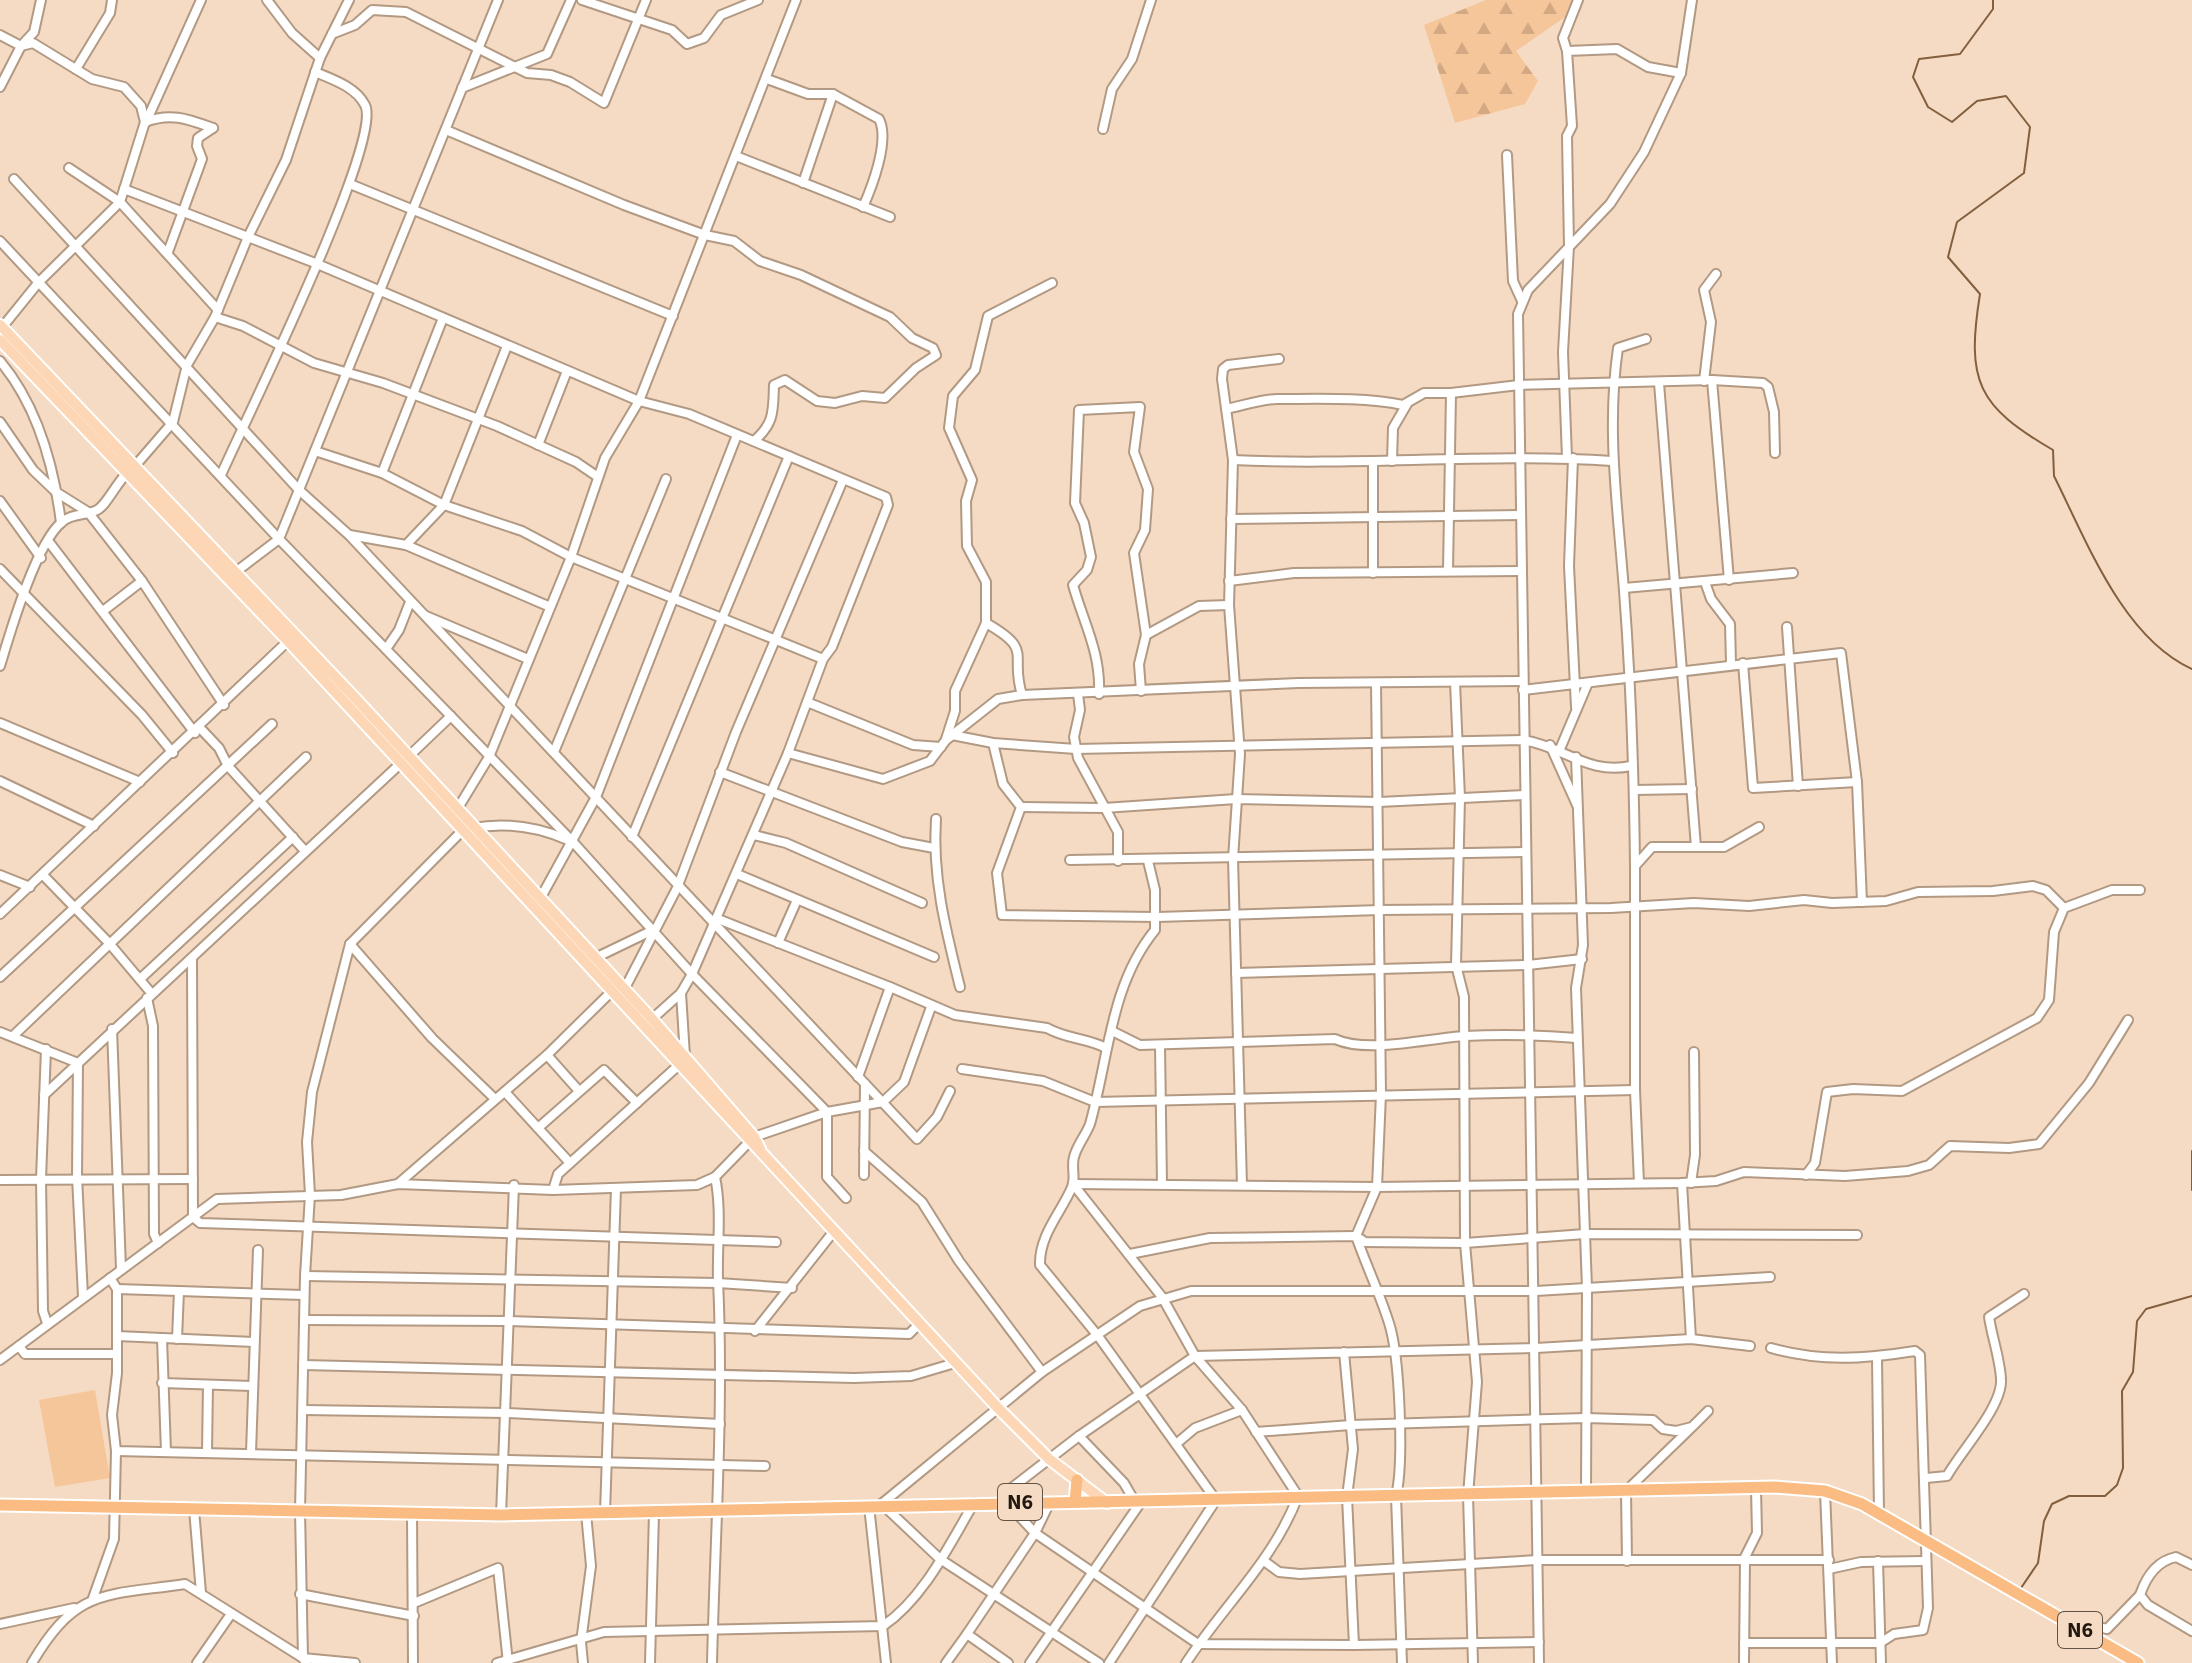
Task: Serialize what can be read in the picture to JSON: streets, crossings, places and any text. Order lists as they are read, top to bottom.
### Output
{
  "streets": {
    "highway": ["N6"]
  }
}
